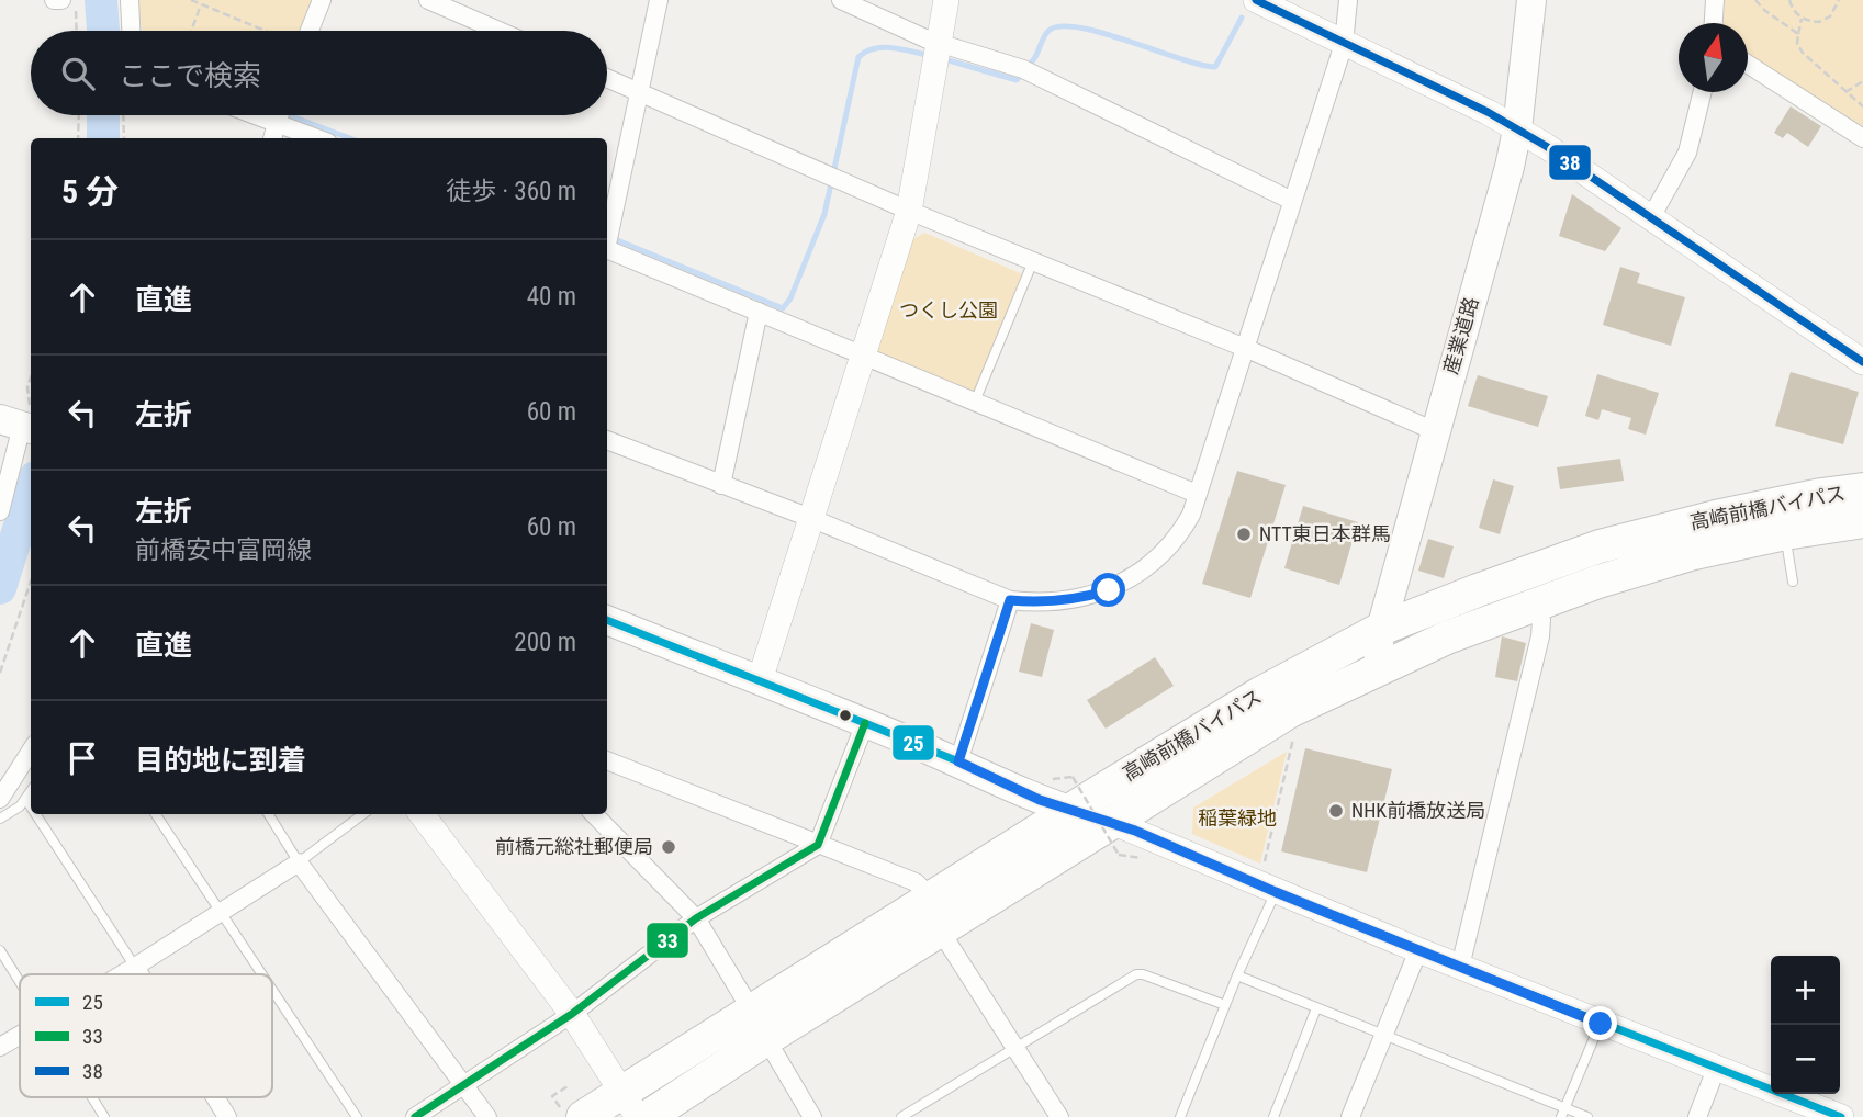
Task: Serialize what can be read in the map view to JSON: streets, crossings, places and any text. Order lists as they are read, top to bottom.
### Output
{
  "streets": {
    "highway": ["高崎前橋バイパス"],
    "main road": ["産業道路"]
  },
  "crossings": [
    ["産業道路", "高崎前橋バイパス"]
  ],
  "parks": ["つくし公園", "稲葉緑地"],
  "places": ["NTT東日本群馬", "NHK前橋放送局", "前橋元総社郵便局"],
  "lines": ["transit line 38", "transit line 25", "transit line 33"],
  "legend": ["25", "33", "38"],
  "north": "top",
  "page": {
    "search": "ここで検索",
    "heading": ["5 分", "徒歩 · 360 m"],
    "list": [
      ["直進", "40 m"],
      ["左折", "60 m"],
      ["左折", "前橋安中富岡線", "60 m"],
      ["直進", "200 m"],
      "目的地に到着"
    ],
    "map_buttons": ["+", "−"]
  }
}
